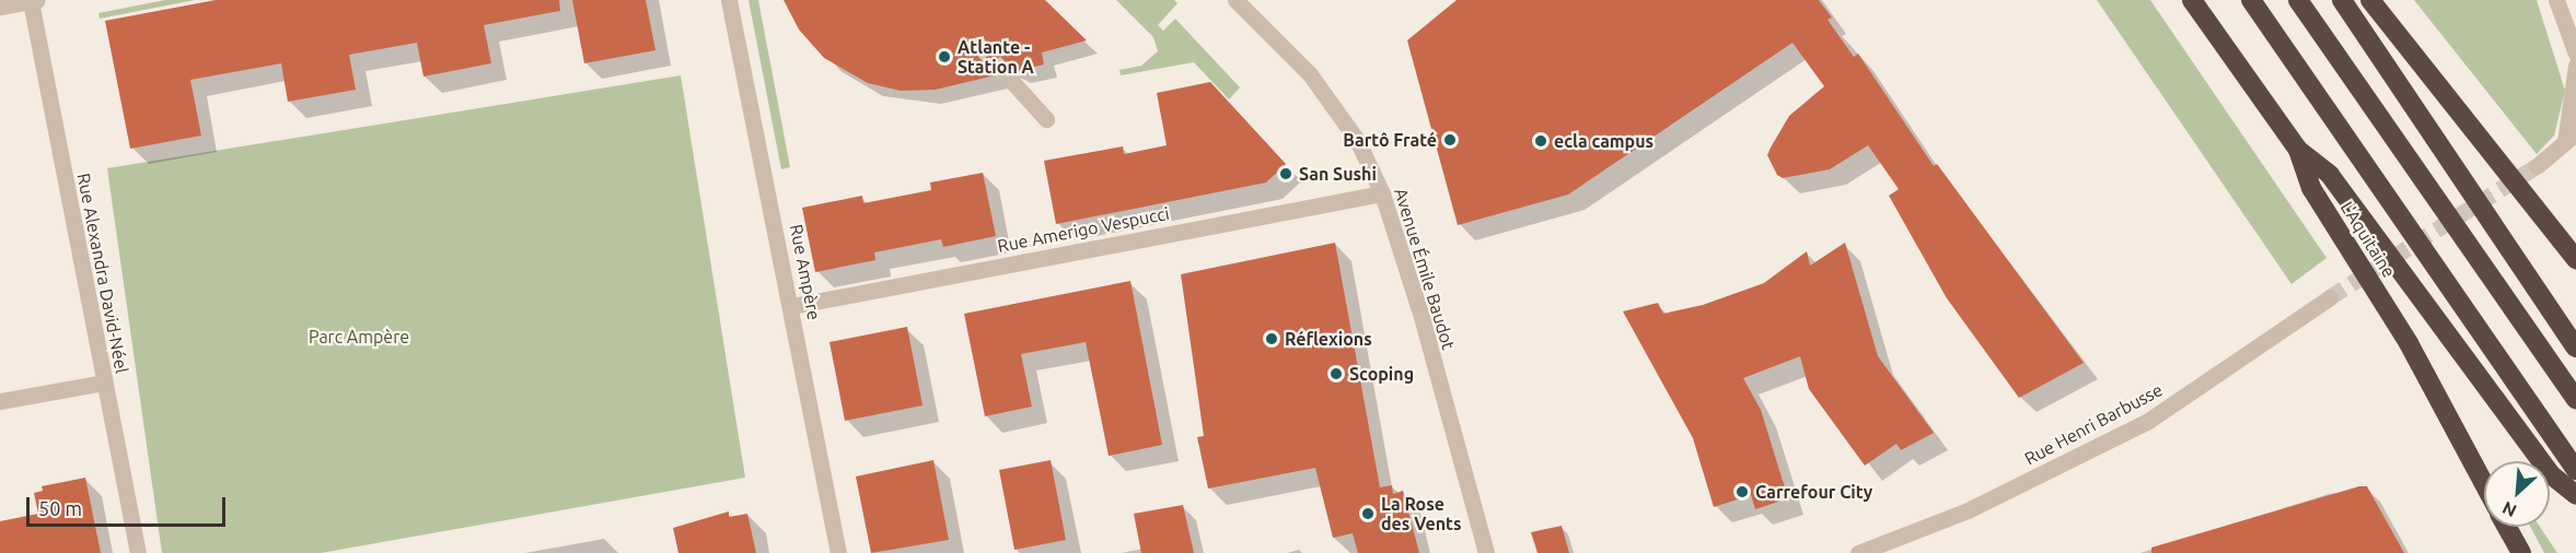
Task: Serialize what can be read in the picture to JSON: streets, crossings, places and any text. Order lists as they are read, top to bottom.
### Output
{
  "streets": {
    "highway": ["L'Aquitaine"],
    "street": [
      "Rue Amerigo Vespucci",
      "Avenue Émile Baudot",
      "Rue Ampère",
      "Rue Alexandra David-Néel",
      "Rue Henri Barbusse"
    ]
  },
  "crossings": [
    ["Rue Amerigo Vespucci", "Avenue Émile Baudot"],
    ["Rue Amerigo Vespucci", "Rue Ampère"]
  ],
  "parks": ["Parc Ampère"],
  "places": [
    "Atlante - Station A",
    "Bartô Fraté",
    "ecla campus",
    "San Sushi",
    "Réflexions",
    "Scoping",
    "Carrefour City",
    "La Rose des Vents"
  ],
  "scale_bar": "50 m",
  "north": "bottom left"
}
